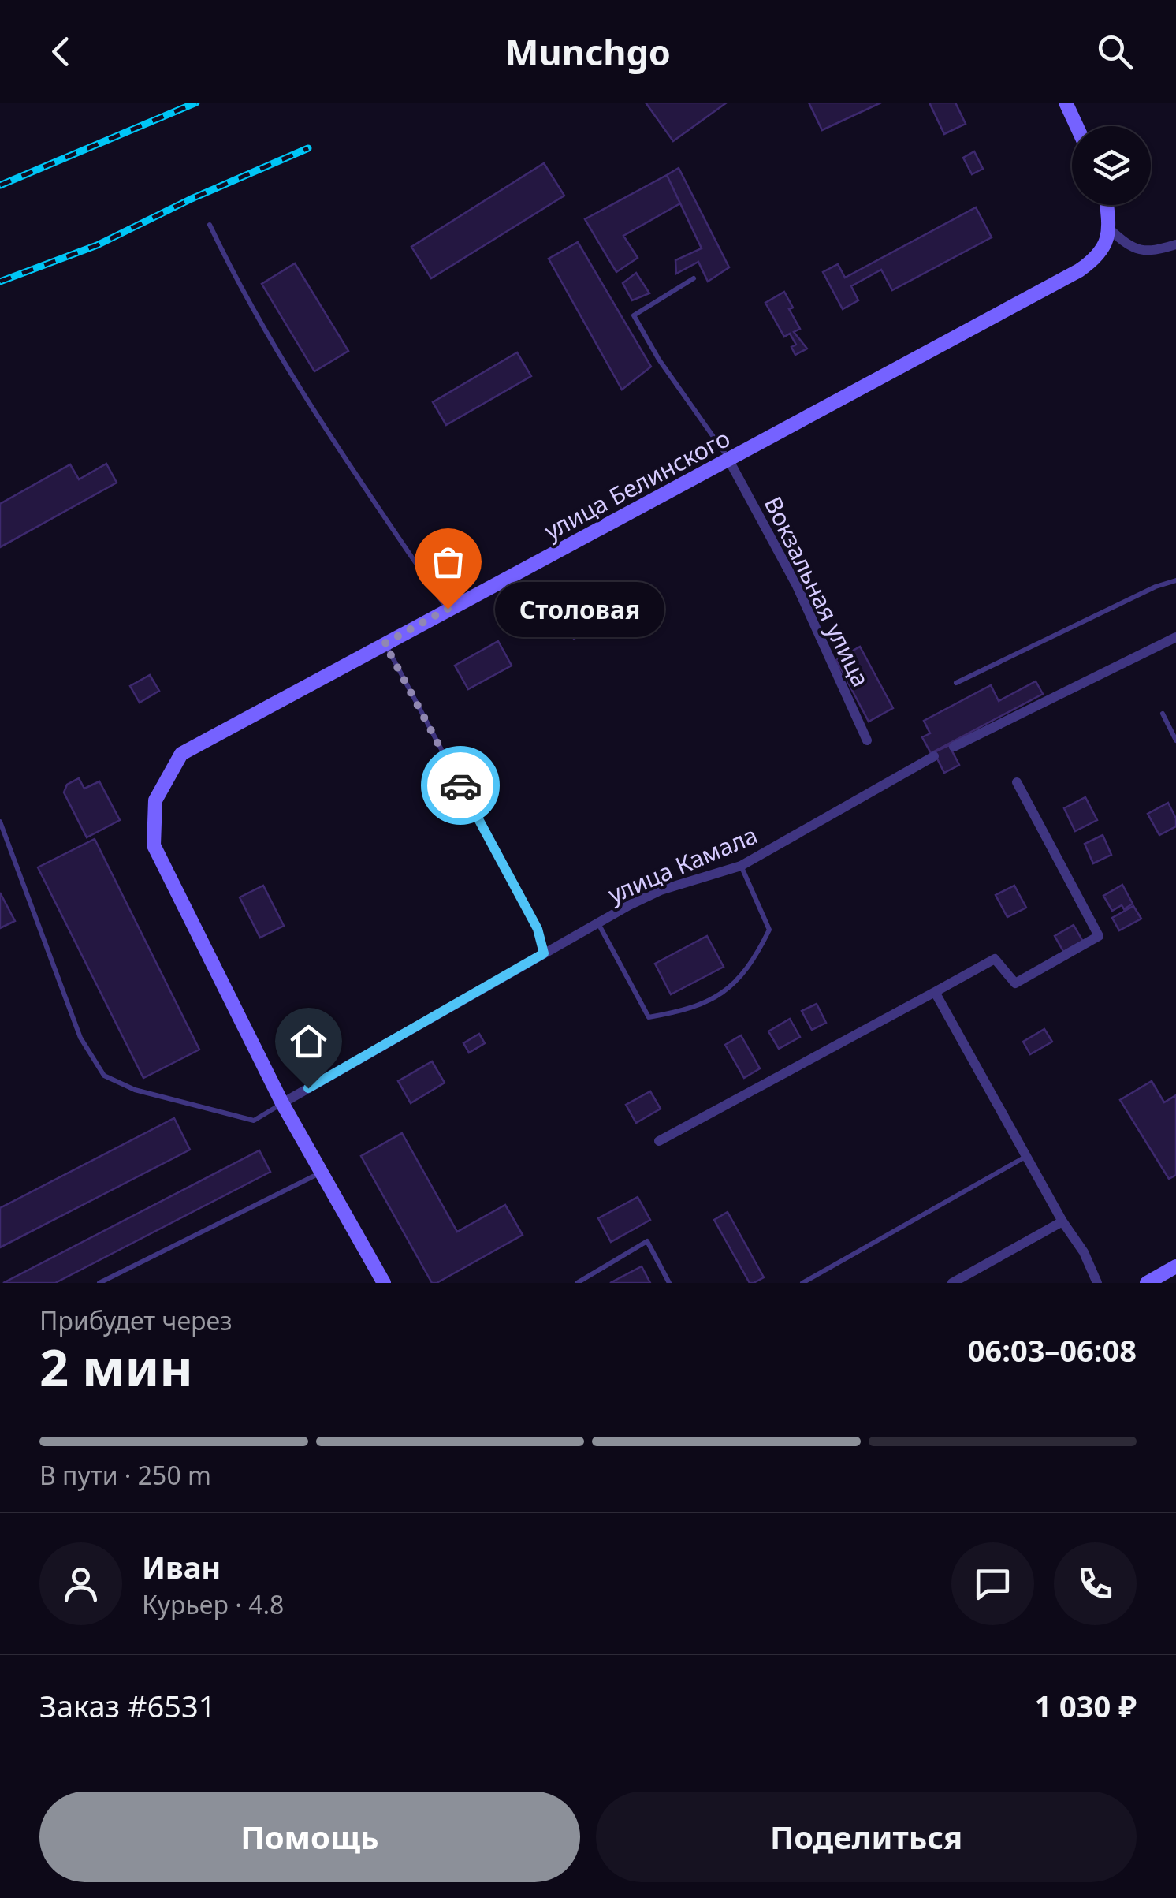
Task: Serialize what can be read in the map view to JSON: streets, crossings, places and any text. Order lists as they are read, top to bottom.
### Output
{
  "streets": {
    "street": ["улица Белинского", "Вокзальная улица", "улица Камала"]
  },
  "crossings": [
    ["улица Белинского", "Вокзальная улица"],
    ["улица Белинского", "улица Камала"]
  ],
  "places": ["Столовая"],
  "page": {
    "header": "Munchgo",
    "bubble": "Столовая",
    "heading": ["2 мин", "Прибудет через", "06:03–06:08"],
    "panel": [
      "Иван",
      "Курьер · 4.8",
      "Заказ #6531",
      "1 030 ₽"
    ],
    "bar": "В пути · 250 m",
    "buttons": ["Помощь", "Поделиться"]
  }
}
